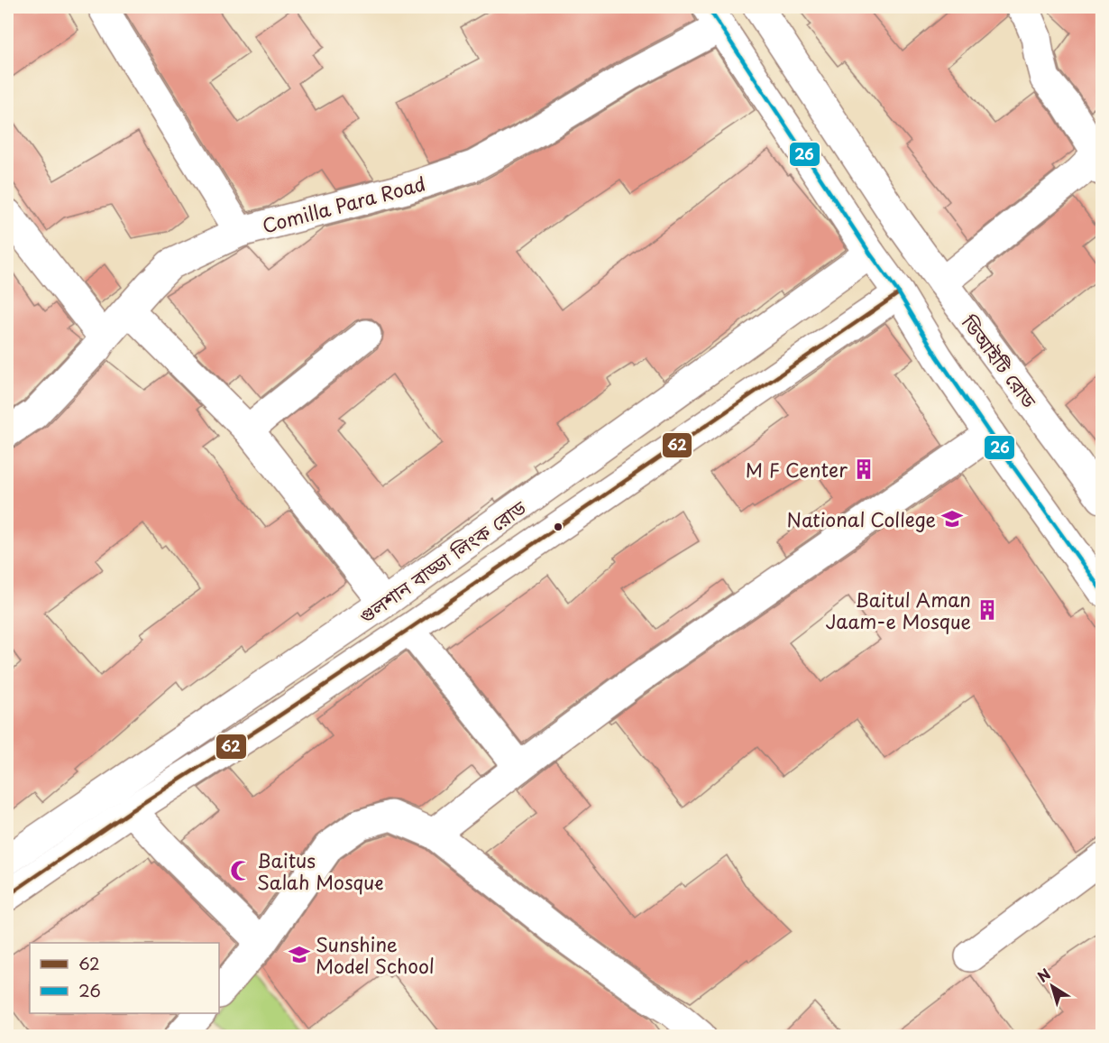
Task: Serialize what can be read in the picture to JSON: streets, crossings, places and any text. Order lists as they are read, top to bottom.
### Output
{
  "streets": {
    "street": ["Comilla Para Road", "ডিআইটি রোড", "গুলশান বাড্ডা লিংক রোড"]
  },
  "places": {
    "building": ["M F Center", "Baitul Aman Jaam-e Mosque"],
    "school or university": ["National College", "Sunshine Model School"],
    "mosque": ["Baitus Salah Mosque"]
  },
  "lines": ["transit line 26", "transit line 62"],
  "legend": ["62", "26"],
  "north": "top left"
}
